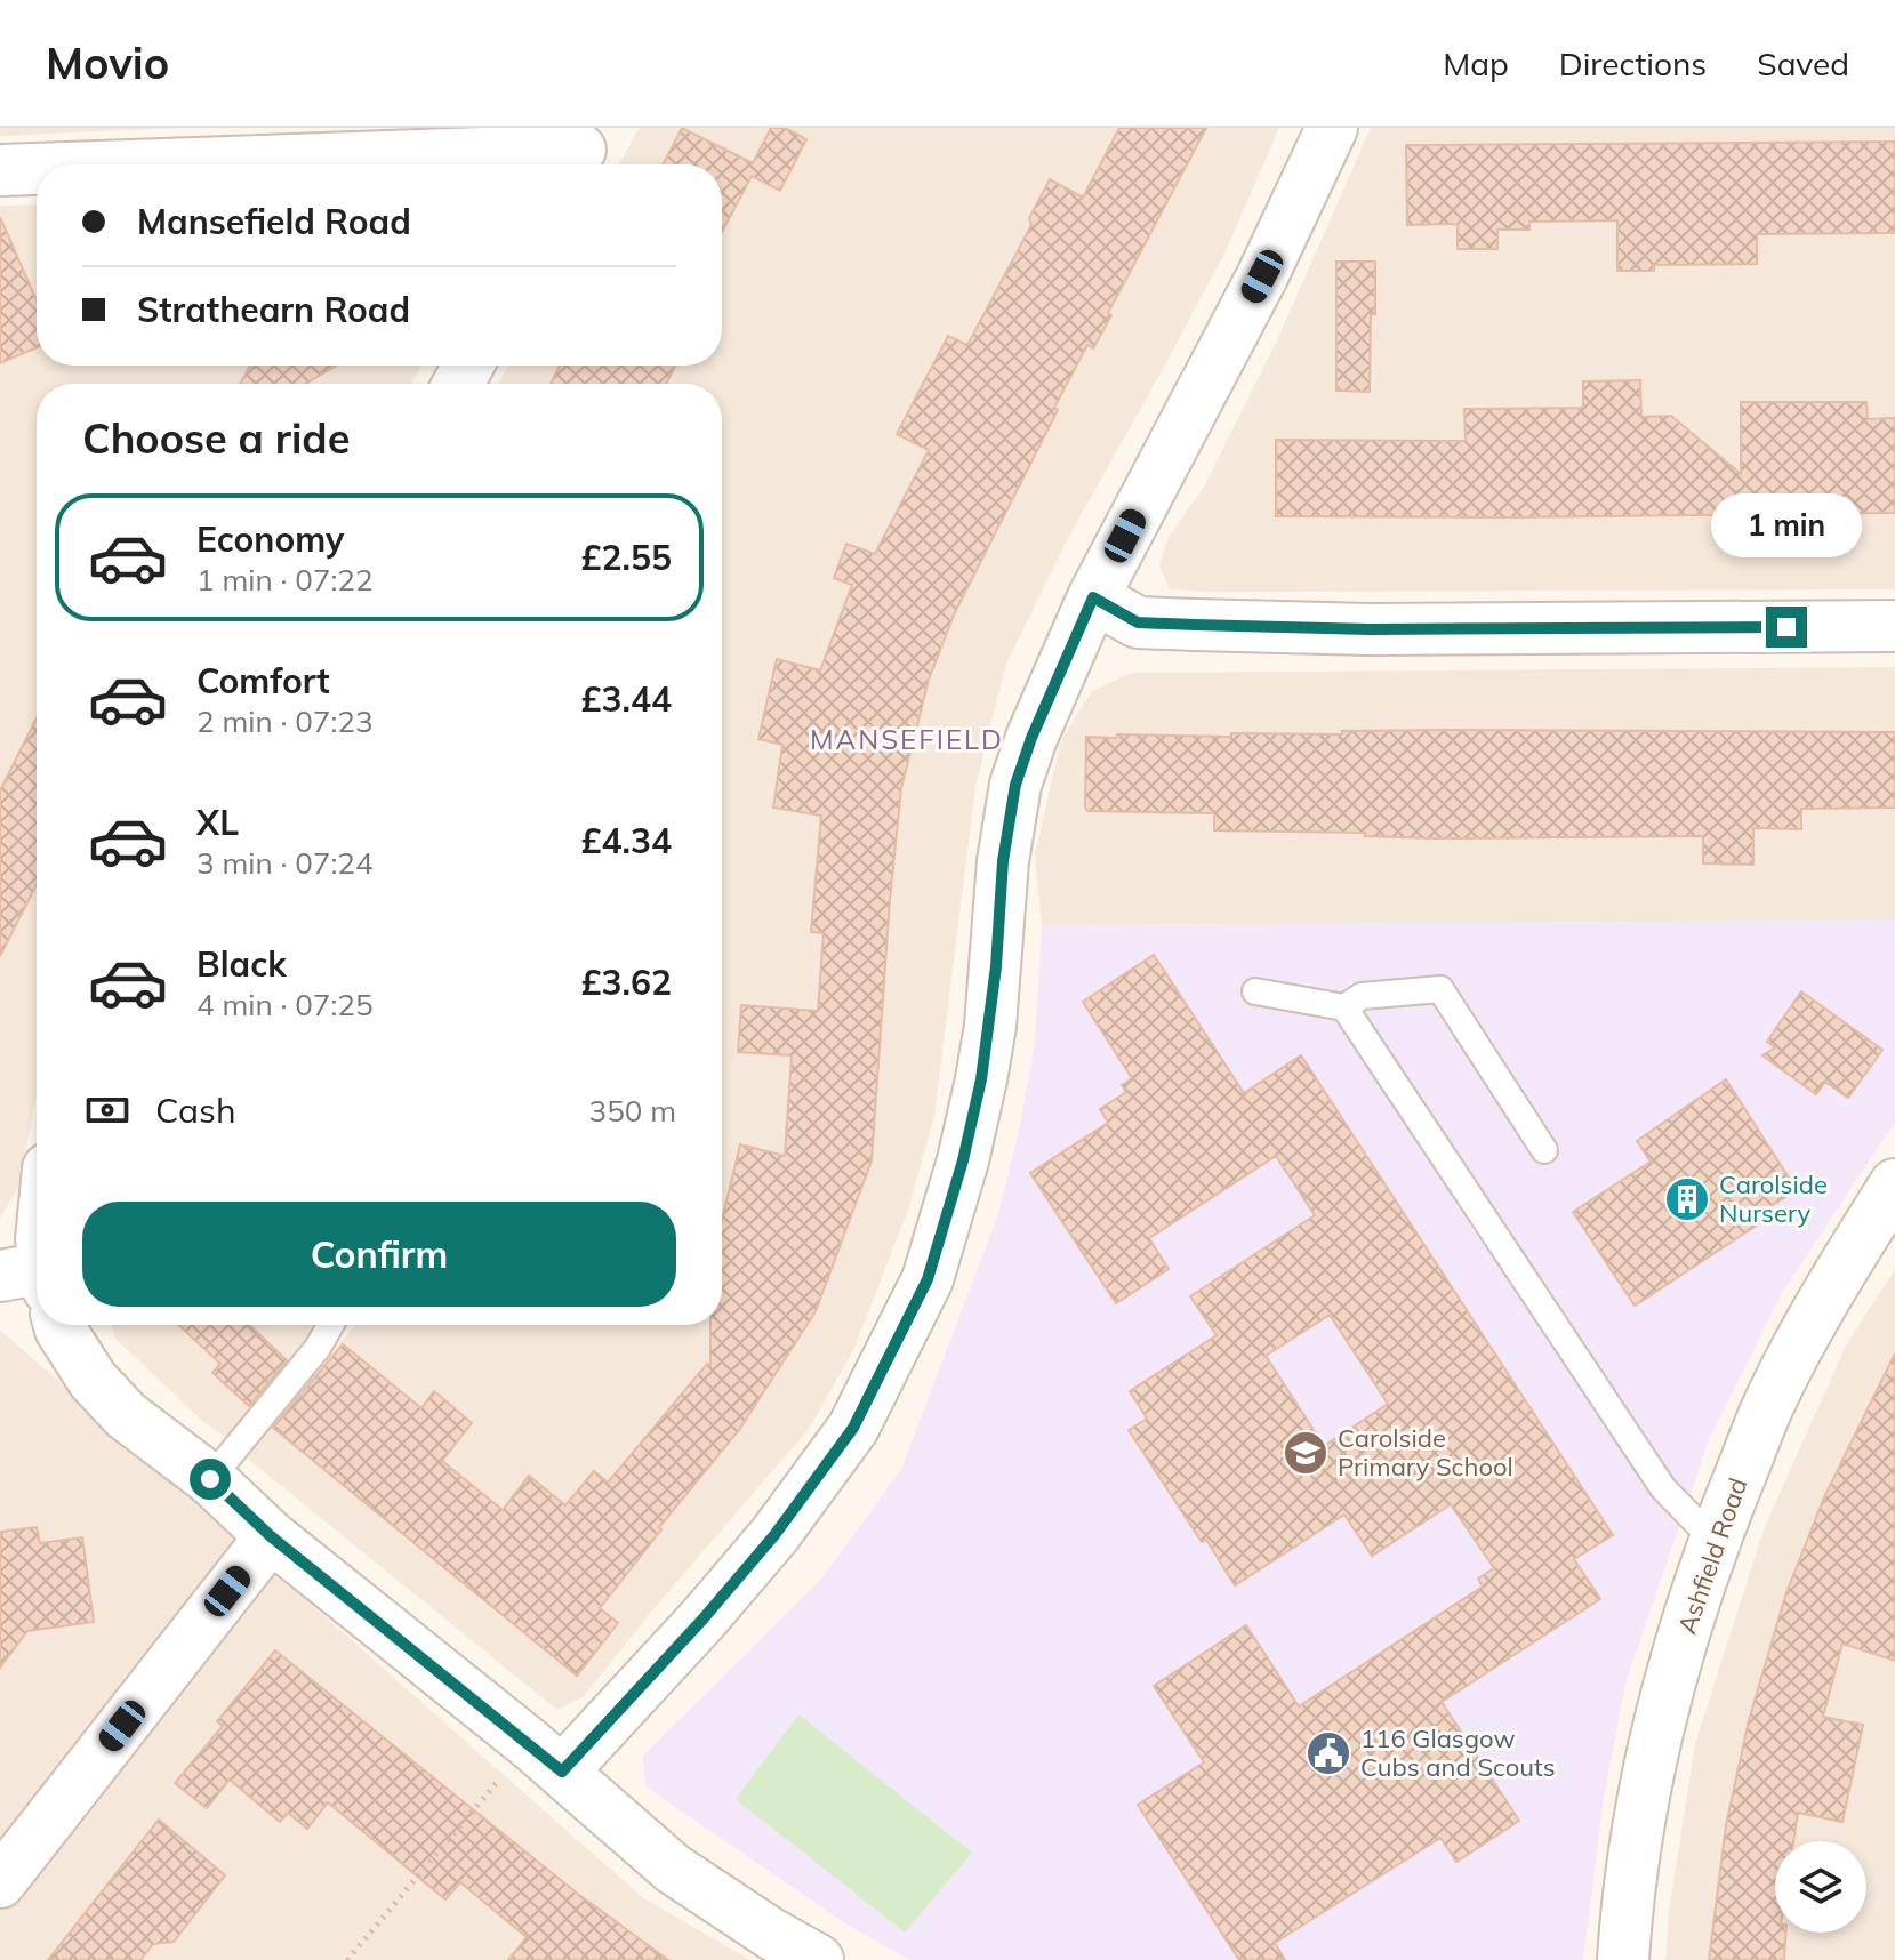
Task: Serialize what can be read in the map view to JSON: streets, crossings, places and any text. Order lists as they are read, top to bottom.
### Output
{
  "streets": {
    "street": ["Ashfield Road"]
  },
  "districts": ["MANSEFIELD"],
  "places": {
    "building": ["Carolside Nursery"],
    "school or university": ["Carolside Primary School"],
    "public building": ["116 Glasgow Cubs and Scouts"]
  },
  "page": {
    "header": "Movio",
    "nav": ["Map", "Directions", "Saved"],
    "banner": ["Mansefield Road", "Strathearn Road"],
    "heading": "Choose a ride",
    "bubble": "1 min",
    "list": [
      {
        "name": "Economy",
        "note": "1 min · 07:22",
        "value": "£2.55"
      },
      {
        "name": "Comfort",
        "note": "2 min · 07:23",
        "value": "£3.44"
      },
      {
        "name": "XL",
        "note": "3 min · 07:24",
        "value": "£4.34"
      },
      {
        "name": "Black",
        "note": "4 min · 07:25",
        "value": "£3.62"
      }
    ],
    "pay": ["Cash", "350 m"],
    "buttons": "Confirm"
  }
}
